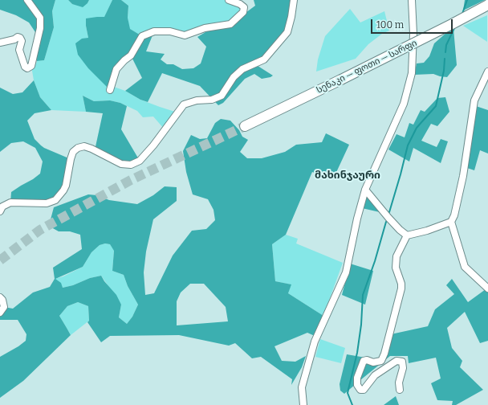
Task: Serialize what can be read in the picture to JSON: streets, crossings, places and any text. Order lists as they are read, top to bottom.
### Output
{
  "streets": {
    "highway": ["სენაკი — ფოთი — სარფი"]
  },
  "districts": ["მახინჯაური"],
  "scale_bar": "100 m"
}
